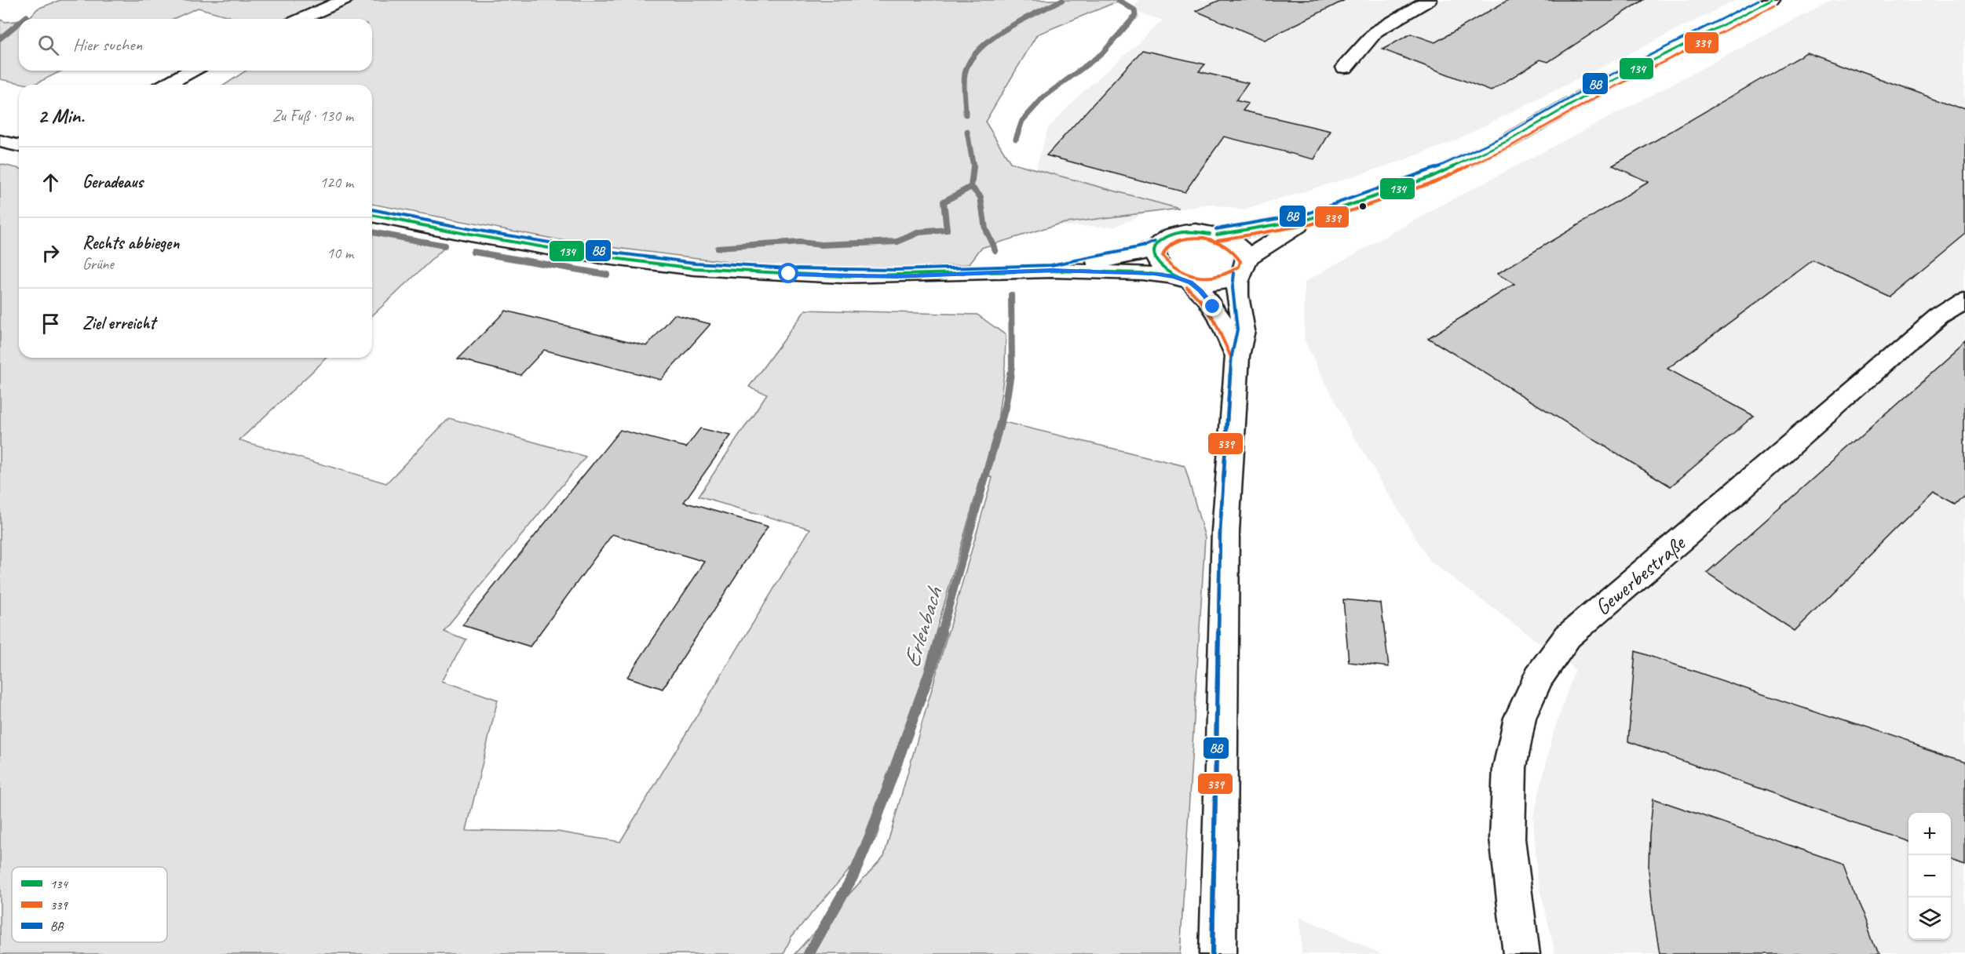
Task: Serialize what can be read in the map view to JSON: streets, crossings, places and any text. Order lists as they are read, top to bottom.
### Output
{
  "streets": {
    "main road": ["Gewerbestraße"]
  },
  "water": ["Erlenbach"],
  "lines": ["transit line 134", "transit line BB", "transit line 339"],
  "legend": ["134", "339", "BB"],
  "page": {
    "search": "Hier suchen",
    "heading": ["2 Min.", "Zu Fuß · 130 m"],
    "list": [
      ["Geradeaus", "120 m"],
      ["Rechts abbiegen", "Grüne", "10 m"],
      "Ziel erreicht"
    ],
    "map_buttons": ["+", "−"]
  }
}
